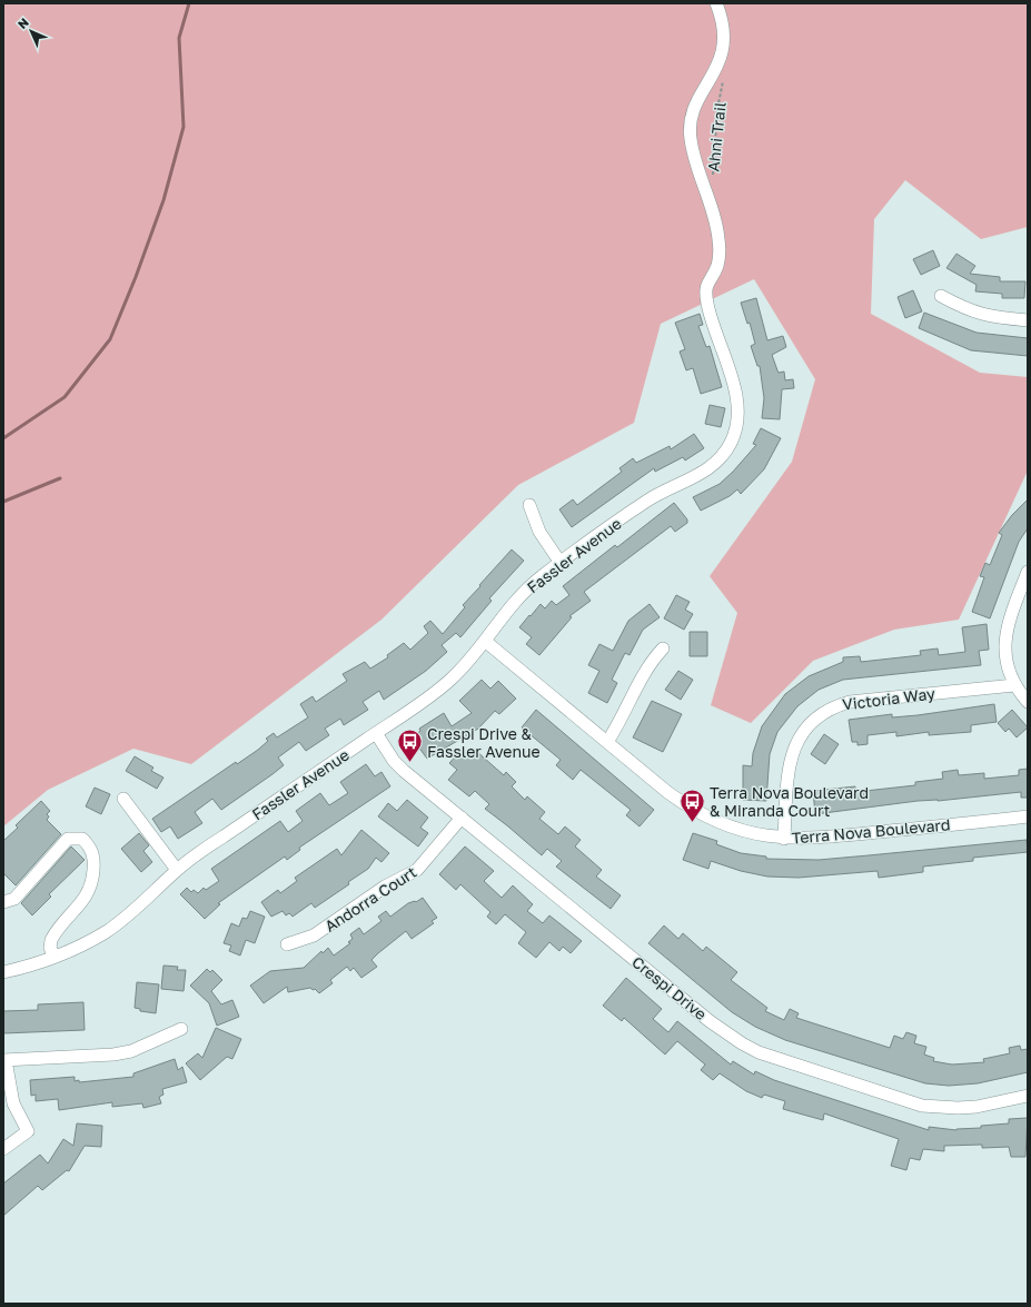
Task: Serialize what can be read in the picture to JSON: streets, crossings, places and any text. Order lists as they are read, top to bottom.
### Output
{
  "streets": {
    "street": [
      "Fassler Avenue",
      "Victoria Way",
      "Terra Nova Boulevard",
      "Andorra Court",
      "Crespi Drive"
    ],
    "path": ["Ahni Trail"]
  },
  "crossings": [
    ["Fassler Avenue", "Terra Nova Boulevard"],
    ["Fassler Avenue", "Crespi Drive"],
    ["Victoria Way", "Terra Nova Boulevard"],
    ["Andorra Court", "Crespi Drive"]
  ],
  "places": {
    "bus stop": ["Crespi Drive & Fassler Avenue", "Terra Nova Boulevard & Miranda Court"]
  },
  "north": "top left"
}
